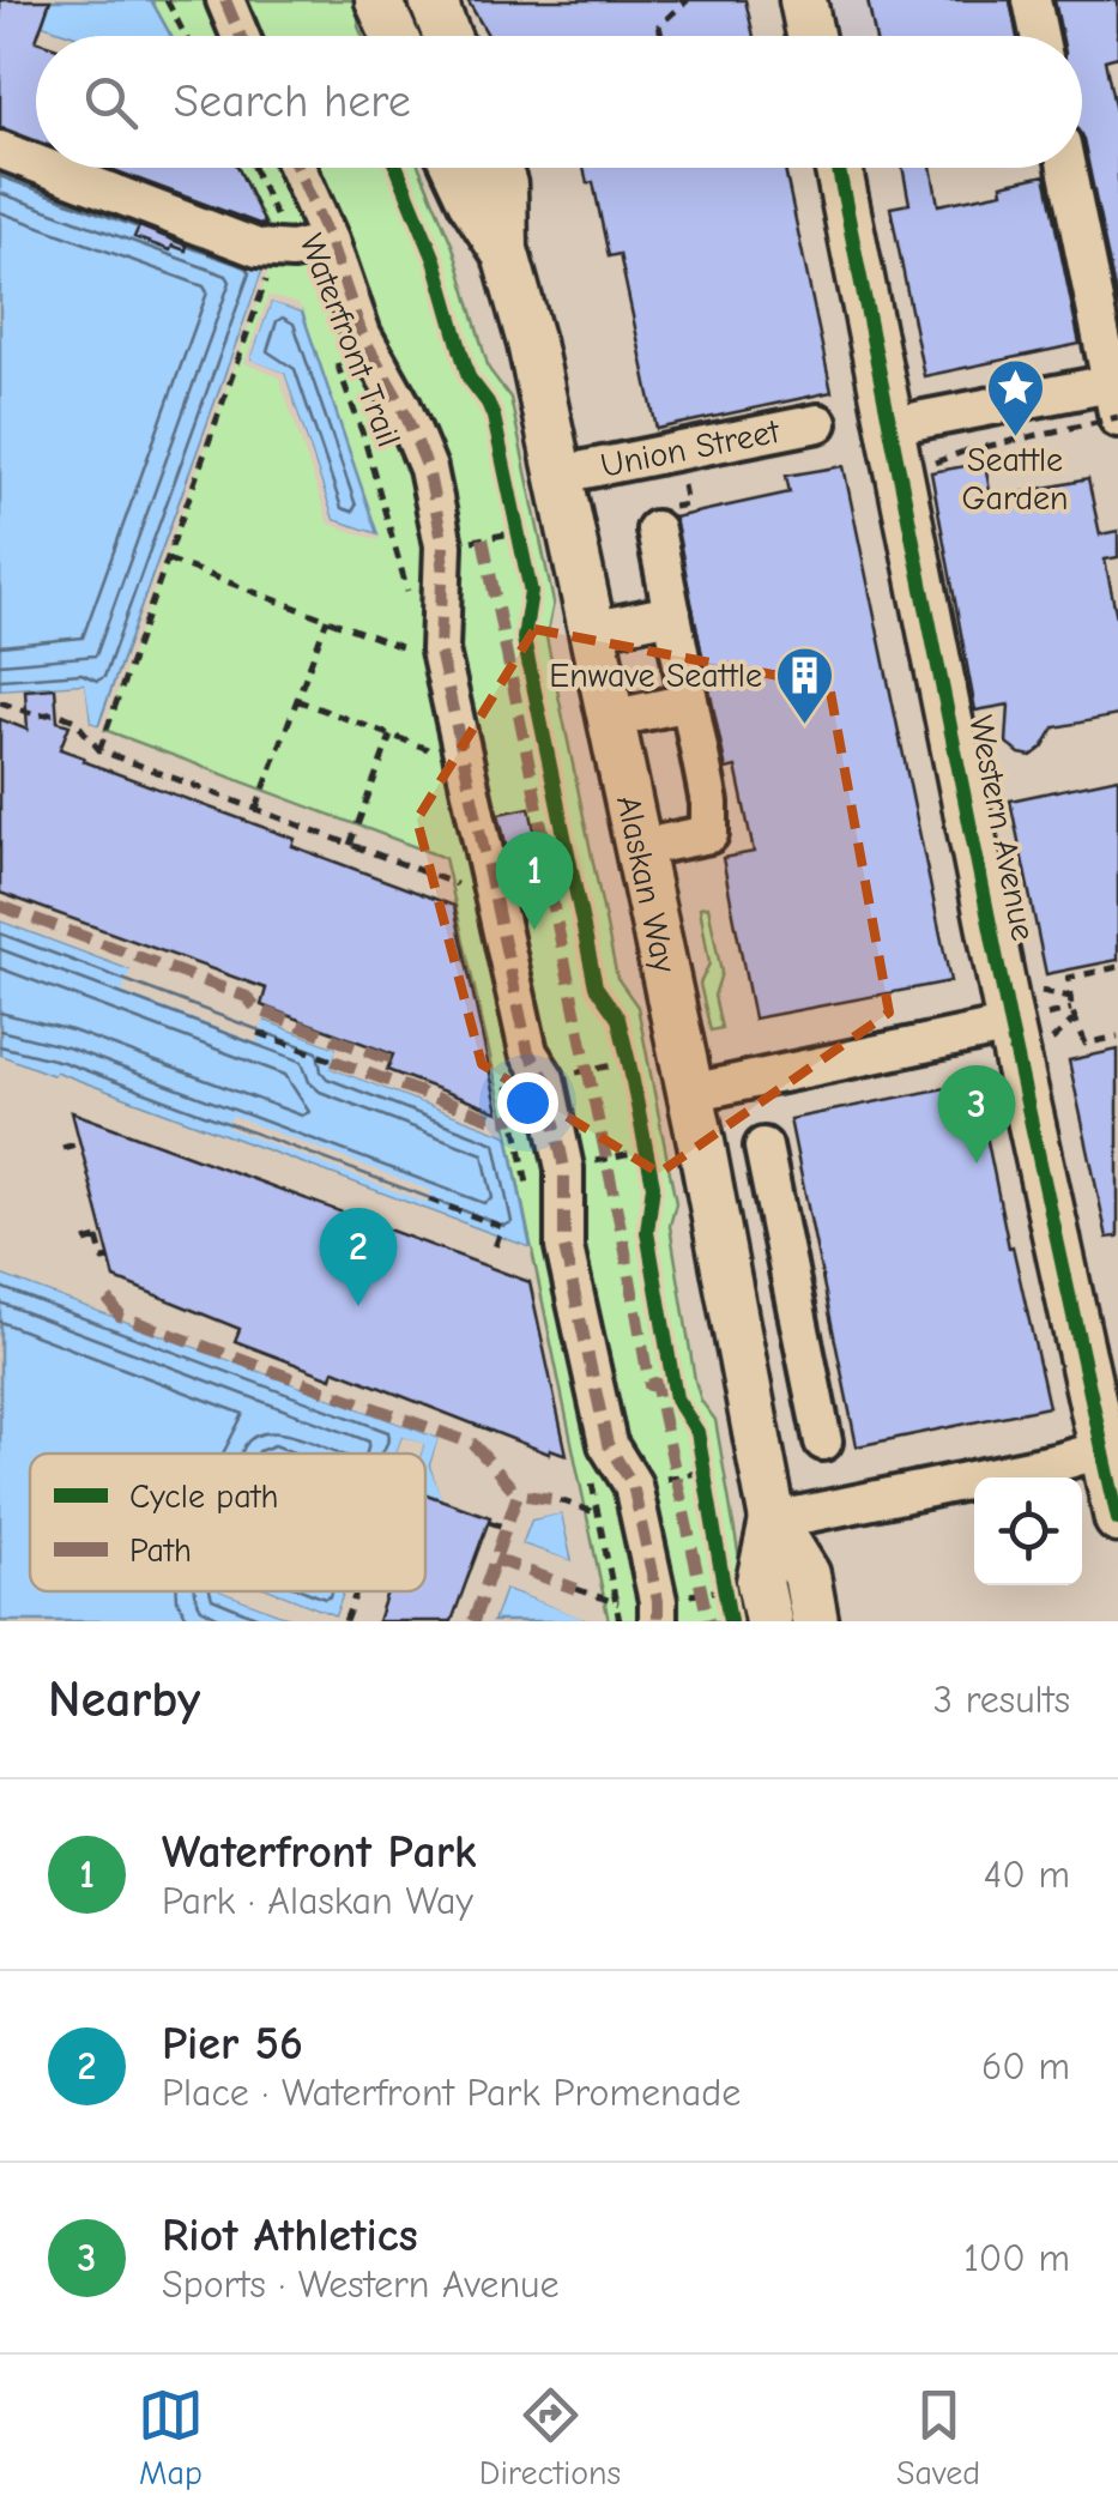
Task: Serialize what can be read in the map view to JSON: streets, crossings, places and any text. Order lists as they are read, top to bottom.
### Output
{
  "streets": {
    "main road": ["Western Avenue", "Alaskan Way"],
    "street": ["Union Street"],
    "path": ["Waterfront Trail"]
  },
  "crossings": [
    ["Union Street", "Alaskan Way"]
  ],
  "places": {
    "place": ["Seattle Garden"],
    "building": ["Enwave Seattle"]
  },
  "legend": ["Cycle path", "Path"],
  "page": {
    "search": "Search here",
    "pins": ["1", "3", "2"],
    "heading": ["Nearby", "3 results"],
    "list": [
      {
        "mark": "1",
        "name": "Waterfront Park",
        "note": "Park · Alaskan Way",
        "value": "40 m"
      },
      {
        "mark": "2",
        "name": "Pier 56",
        "note": "Place · Waterfront Park Promenade",
        "value": "60 m"
      },
      {
        "mark": "3",
        "name": "Riot Athletics",
        "note": "Sports · Western Avenue",
        "value": "100 m"
      }
    ],
    "nav": ["Map", "Directions", "Saved"]
  }
}
